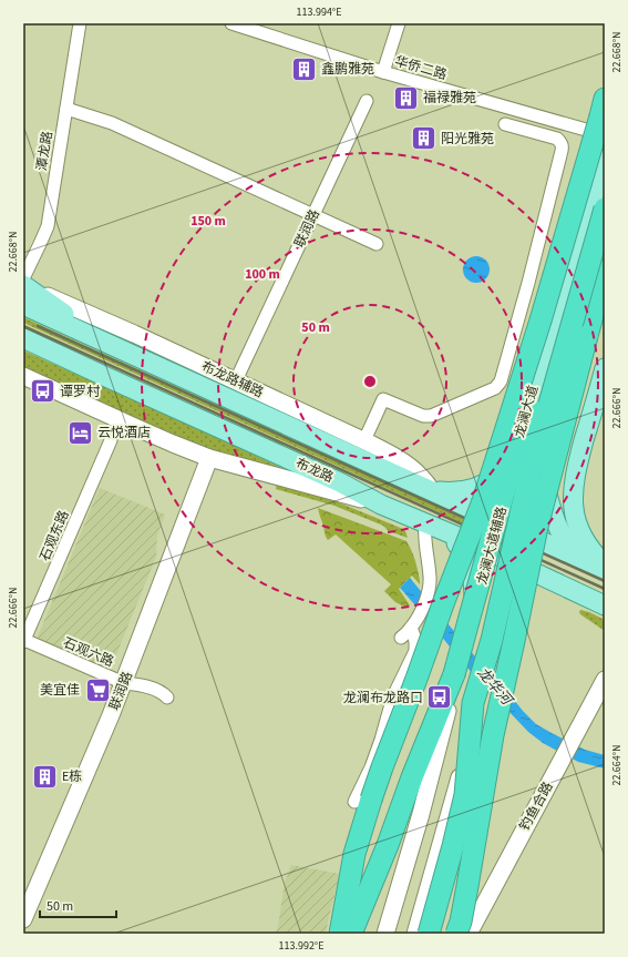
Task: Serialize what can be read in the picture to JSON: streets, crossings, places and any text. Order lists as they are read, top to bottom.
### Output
{
  "streets": {
    "highway": ["龙澜大道"],
    "main road": [
      "联润路",
      "布龙路辅路",
      "布龙路",
      "龙澜大道辅路",
      "钓鱼合路"
    ],
    "street": [
      "华侨二路",
      "潭龙路",
      "石观东路",
      "石观六路"
    ]
  },
  "crossings": [
    ["联润路", "布龙路辅路"],
    ["联润路", "石观六路"],
    ["龙澜大道", "龙澜大道辅路"],
    ["布龙路", "龙澜大道辅路"],
    ["石观东路", "石观六路"]
  ],
  "water": ["龙华河"],
  "places": {
    "building": [
      "鑫鹏雅苑",
      "福禄雅苑",
      "阳光雅苑",
      "E栋"
    ],
    "bus stop": ["谭罗村", "龙澜布龙路口"],
    "hotel": ["云悦酒店"],
    "supermarket": ["美宜佳"]
  },
  "scale_bar": "50 m",
  "coordinates": [
    "113.994°E",
    "22.668°N",
    "22.666°N",
    "22.664°N",
    "113.992°E"
  ],
  "rings": ["150 m", "100 m", "50 m"]
}
